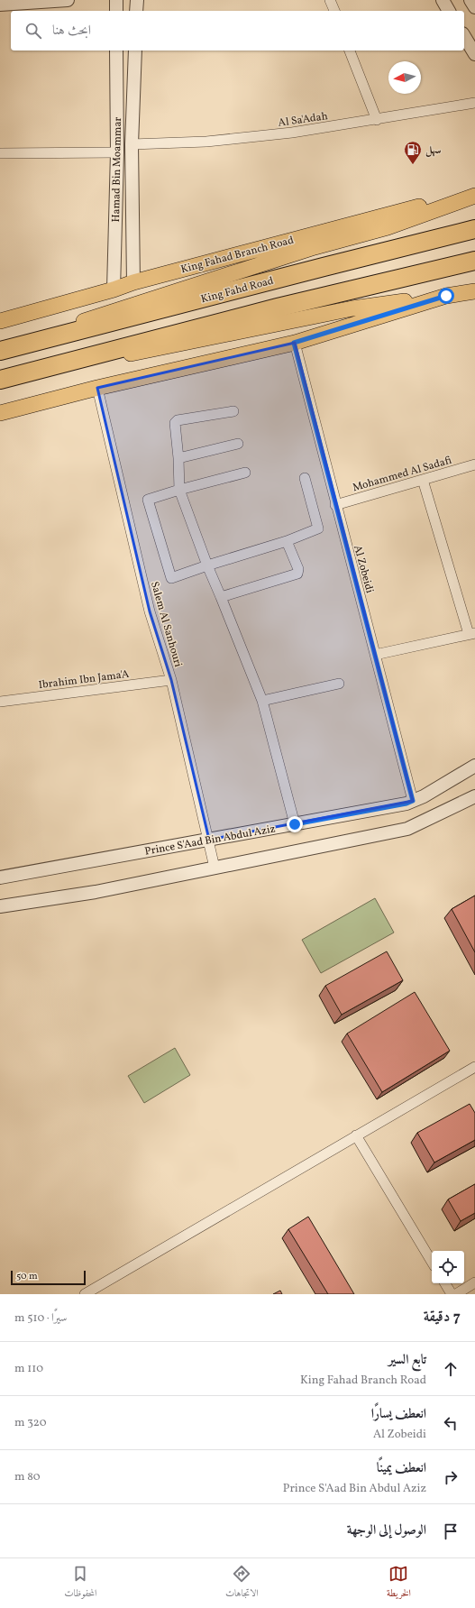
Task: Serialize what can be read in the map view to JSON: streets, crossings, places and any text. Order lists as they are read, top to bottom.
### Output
{
  "streets": {
    "highway": ["King Fahd Road"],
    "main road": ["King Fahad Branch Road"],
    "street": [
      "Al Sa'Adah",
      "Hamad Bin Moammar",
      "Mohammed Al Sadafi",
      "Al Zobeidi",
      "Salem Al Sanhouri",
      "Ibrahim Ibn Jama'A",
      "Prince S'Aad Bin Abdul Aziz"
    ]
  },
  "crossings": [
    ["Al Sa'Adah", "Hamad Bin Moammar"],
    ["Hamad Bin Moammar", "King Fahad Branch Road"],
    ["Mohammed Al Sadafi", "Al Zobeidi"],
    ["Al Zobeidi", "Prince S'Aad Bin Abdul Aziz"],
    ["Salem Al Sanhouri", "Ibrahim Ibn Jama'A"],
    ["Salem Al Sanhouri", "Prince S'Aad Bin Abdul Aziz"]
  ],
  "places": {
    "fuel station": ["سهل"]
  },
  "scale_bar": "50 m",
  "north": "left",
  "page": {
    "search": "ابحث هنا",
    "scale": "50 m",
    "heading": ["7 دقيقة", "سيرًا · 510 m"],
    "list": [
      ["تابع السير", "King Fahad Branch Road", "110 m"],
      ["انعطف يسارًا", "Al Zobeidi", "320 m"],
      ["انعطف يمينًا", "Prince S'Aad Bin Abdul Aziz", "80 m"],
      "الوصول إلى الوجهة"
    ],
    "nav": ["الخريطة", "الاتجاهات", "المحفوظات"]
  }
}
